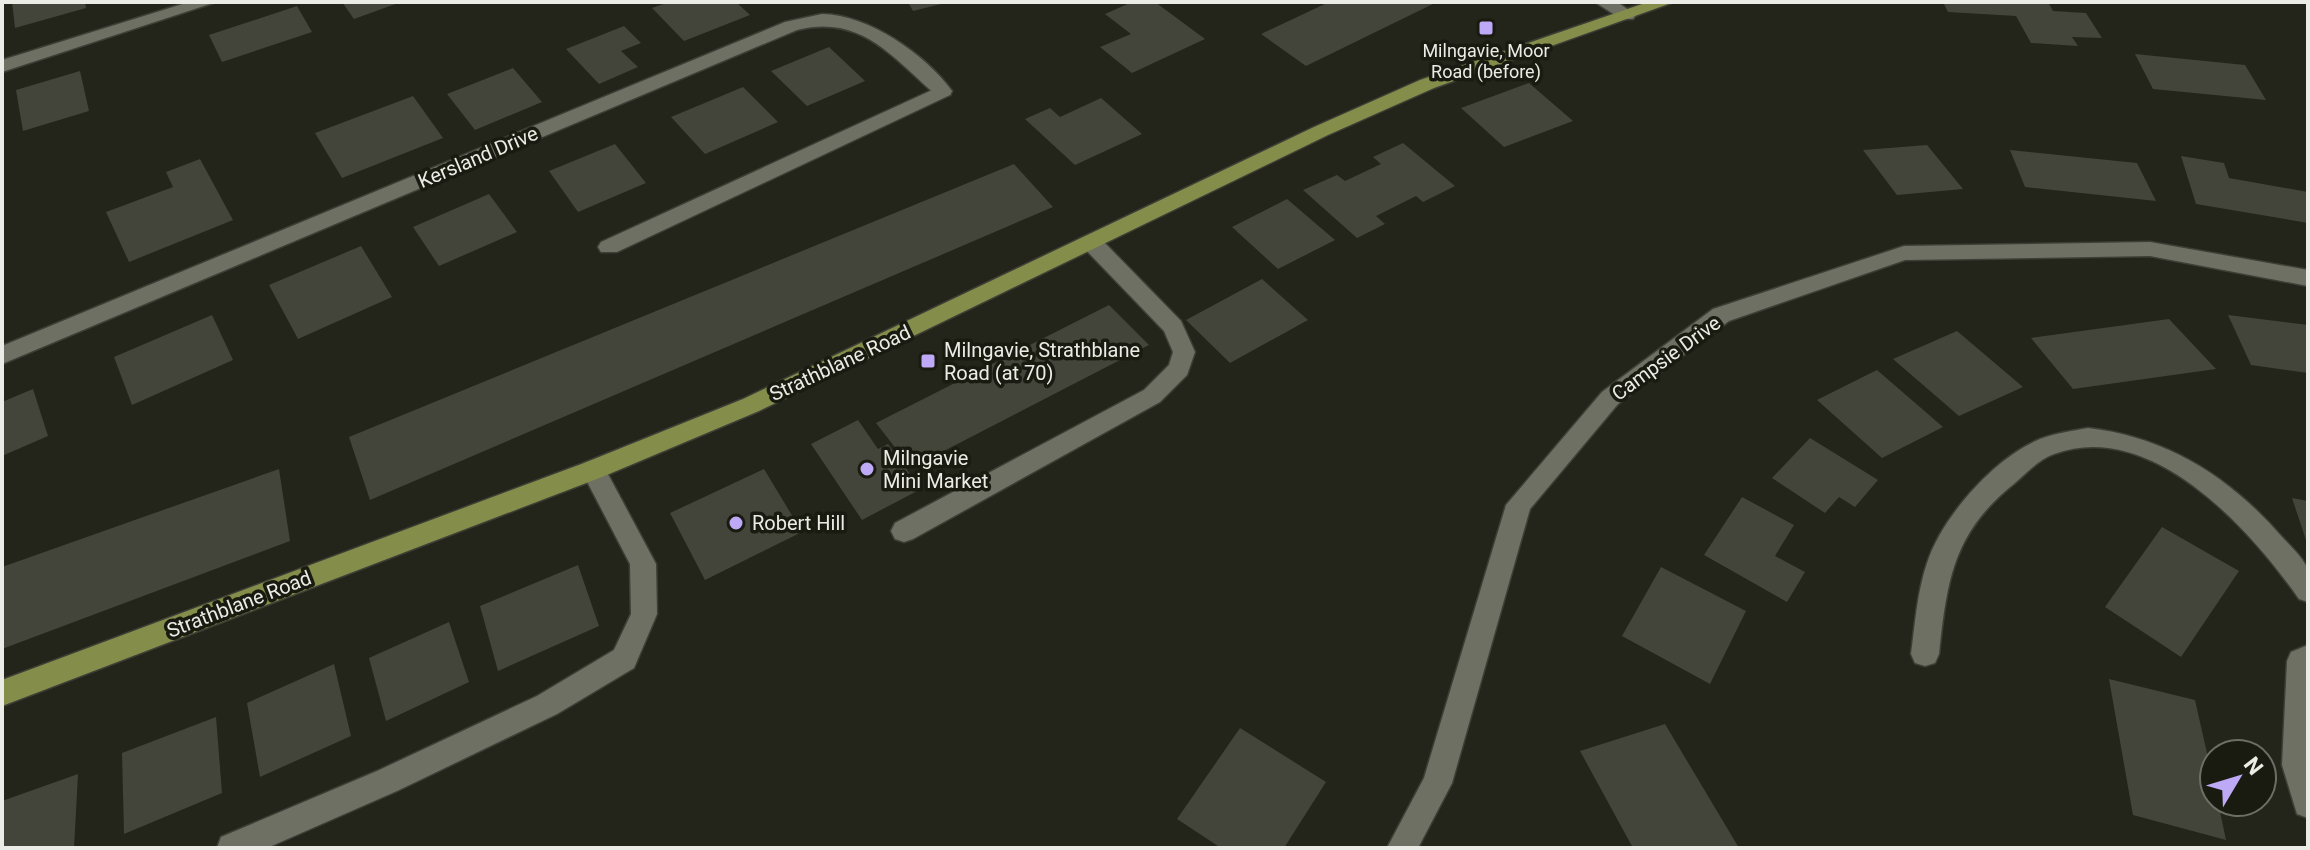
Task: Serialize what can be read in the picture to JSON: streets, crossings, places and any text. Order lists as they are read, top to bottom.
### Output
{
  "streets": {
    "main road": ["Strathblane Road"],
    "street": ["Kersland Drive", "Campsie Drive"]
  },
  "places": {
    "transit": ["Milngavie, Moor Road (before)", "Milngavie, Strathblane Road (at 70)"],
    "other": ["Milngavie Mini Market", "Robert Hill"]
  },
  "north": "top right"
}
